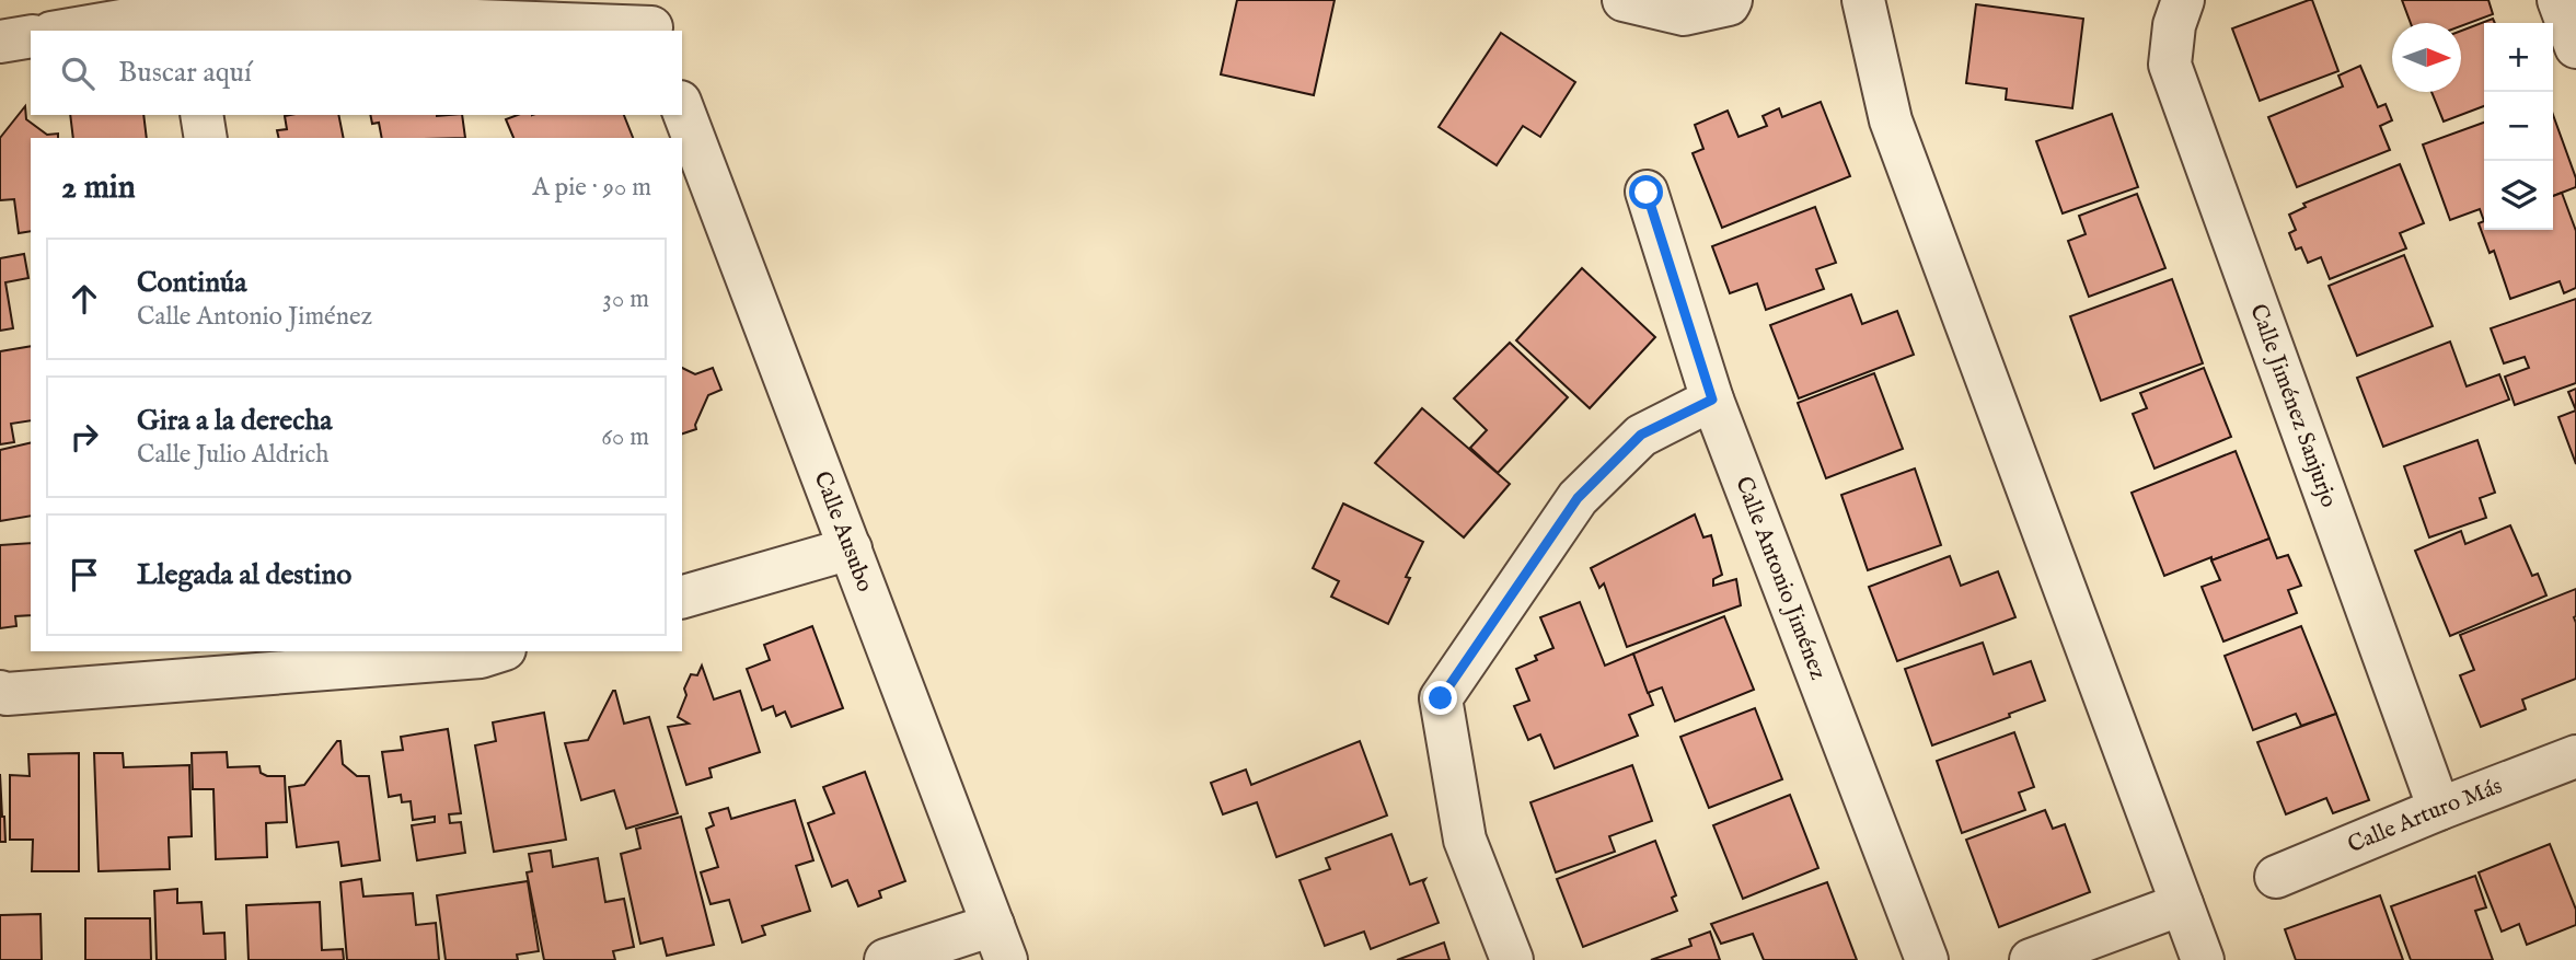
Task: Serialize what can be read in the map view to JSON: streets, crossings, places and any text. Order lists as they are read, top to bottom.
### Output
{
  "streets": {
    "street": [
      "Calle Jiménez Sanjurjo",
      "Calle Ausubo",
      "Calle Antonio Jiménez",
      "Calle Arturo Más"
    ]
  },
  "crossings": [
    ["Calle Jiménez Sanjurjo", "Calle Arturo Más"]
  ],
  "north": "right",
  "page": {
    "map_buttons": ["+", "−"],
    "search": "Buscar aquí",
    "heading": ["2 min", "A pie · 90 m"],
    "list": [
      ["Continúa", "Calle Antonio Jiménez", "30 m"],
      ["Gira a la derecha", "Calle Julio Aldrich", "60 m"],
      "Llegada al destino"
    ]
  }
}
